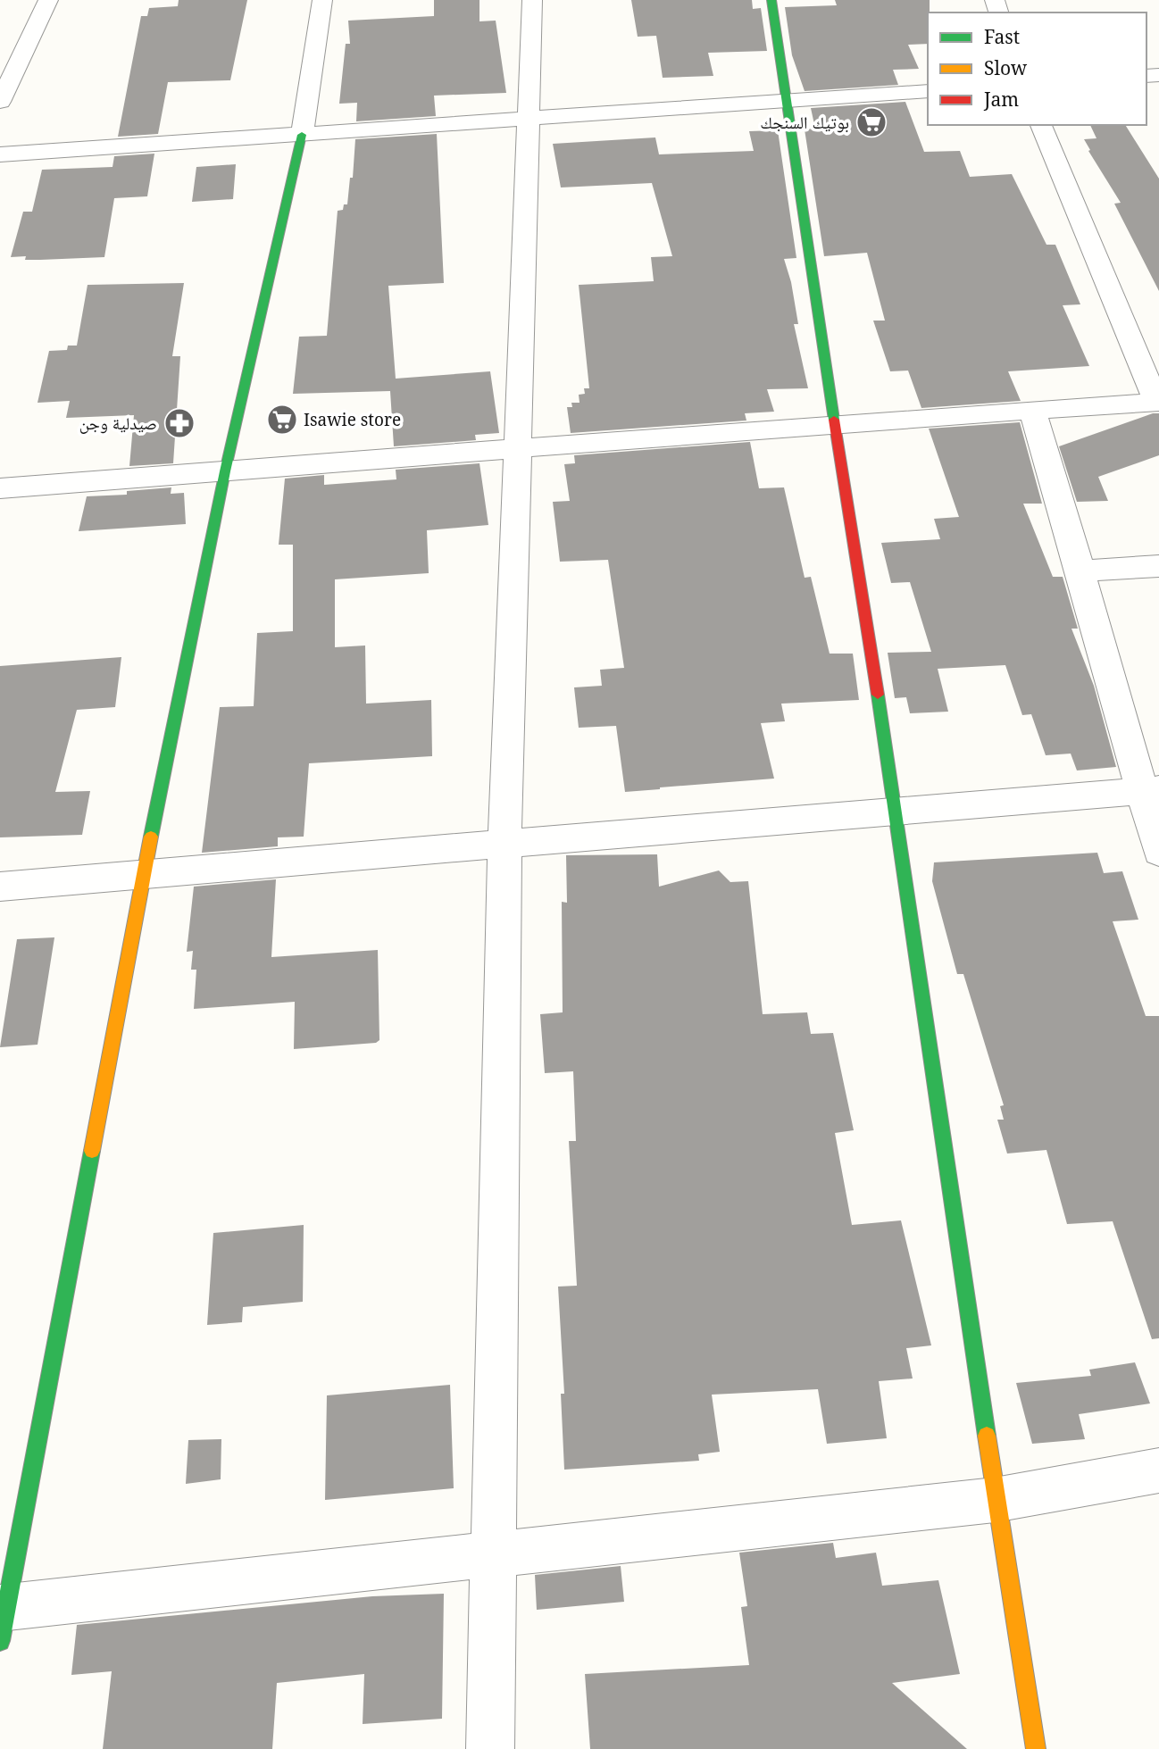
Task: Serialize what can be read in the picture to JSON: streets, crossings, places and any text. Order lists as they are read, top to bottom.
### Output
{
  "places": {
    "supermarket": ["بوتيك السنجك", "Isawie store"],
    "pharmacy": ["صيدلية وجن"]
  },
  "legend": ["Fast", "Slow", "Jam"]
}
